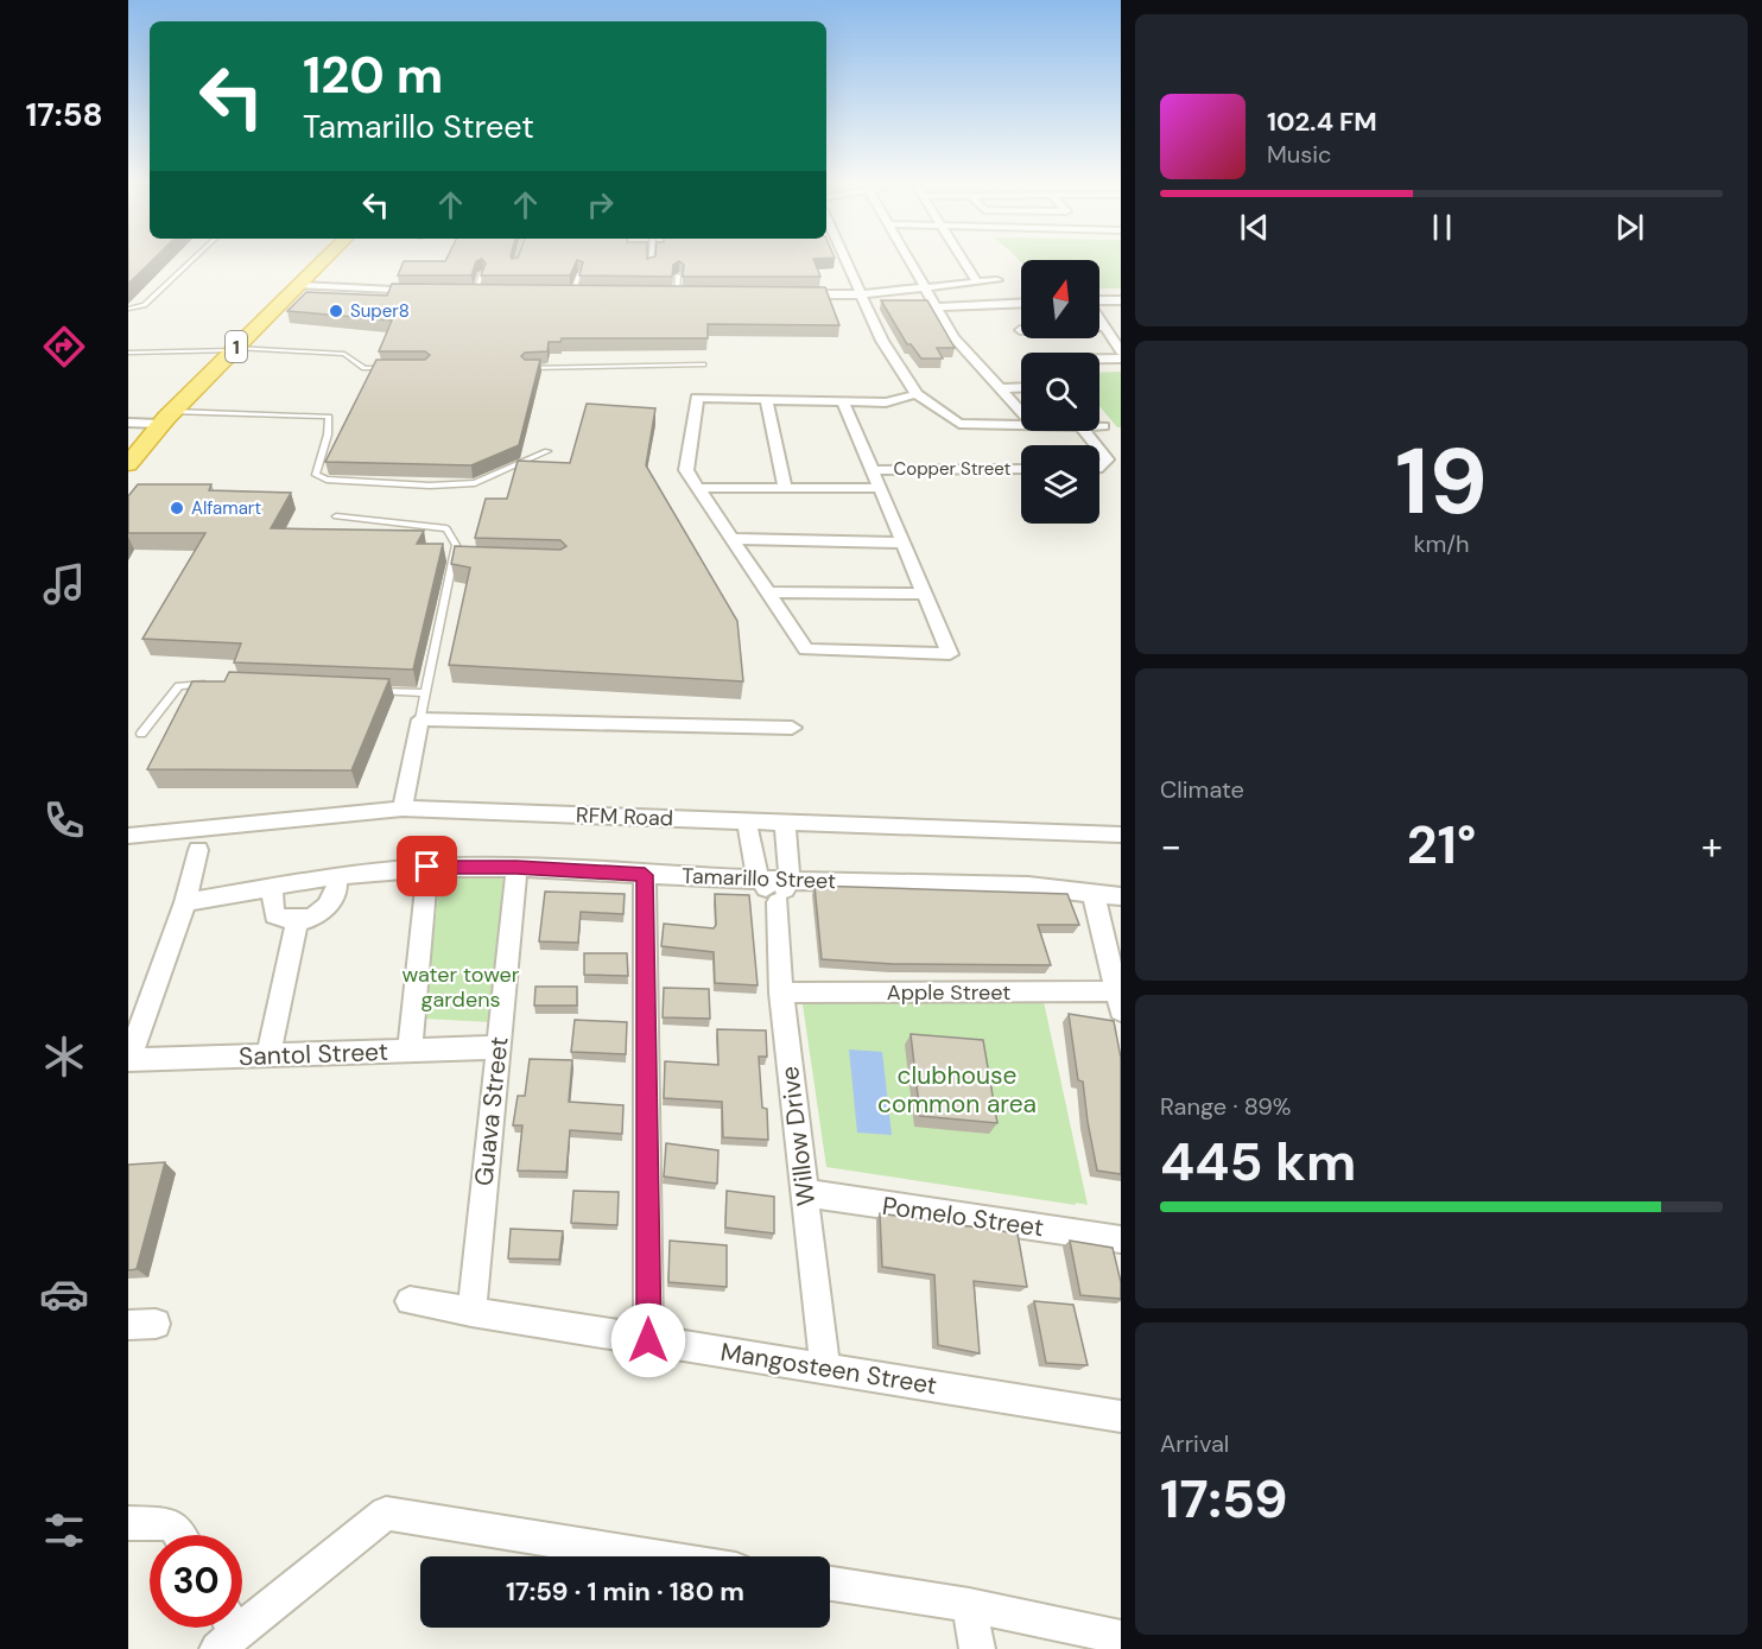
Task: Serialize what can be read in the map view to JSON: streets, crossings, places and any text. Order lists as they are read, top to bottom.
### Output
{
  "streets": {
    "highway": ["1"],
    "street": [
      "Copper Street",
      "RFM Road",
      "Tamarillo Street",
      "Apple Street",
      "Santol Street",
      "Guava Street",
      "Willow Drive",
      "Pomelo Street",
      "Mangosteen Street"
    ]
  },
  "crossings": [
    ["Tamarillo Street", "Guava Street"],
    ["Apple Street", "Willow Drive"],
    ["Santol Street", "Guava Street"],
    ["Guava Street", "Mangosteen Street"],
    ["Willow Drive", "Pomelo Street"],
    ["Willow Drive", "Mangosteen Street"]
  ],
  "parks": ["water tower gardens", "clubhouse common area"],
  "places": ["Super8", "Alfamart"],
  "north": "top",
  "page": {
    "tabs": "17:58",
    "turn": ["120 m", "Tamarillo Street"],
    "song": ["102.4 FM", "Music"],
    "tile": [
      ["19", "km/h"],
      "Climate",
      ["Range · 89%", "445 km"],
      ["Arrival", "17:59"]
    ],
    "heat": ["−", "21°", "+"],
    "limit": "30",
    "trip": "17:59 · 1 min · 180 m"
  }
}
